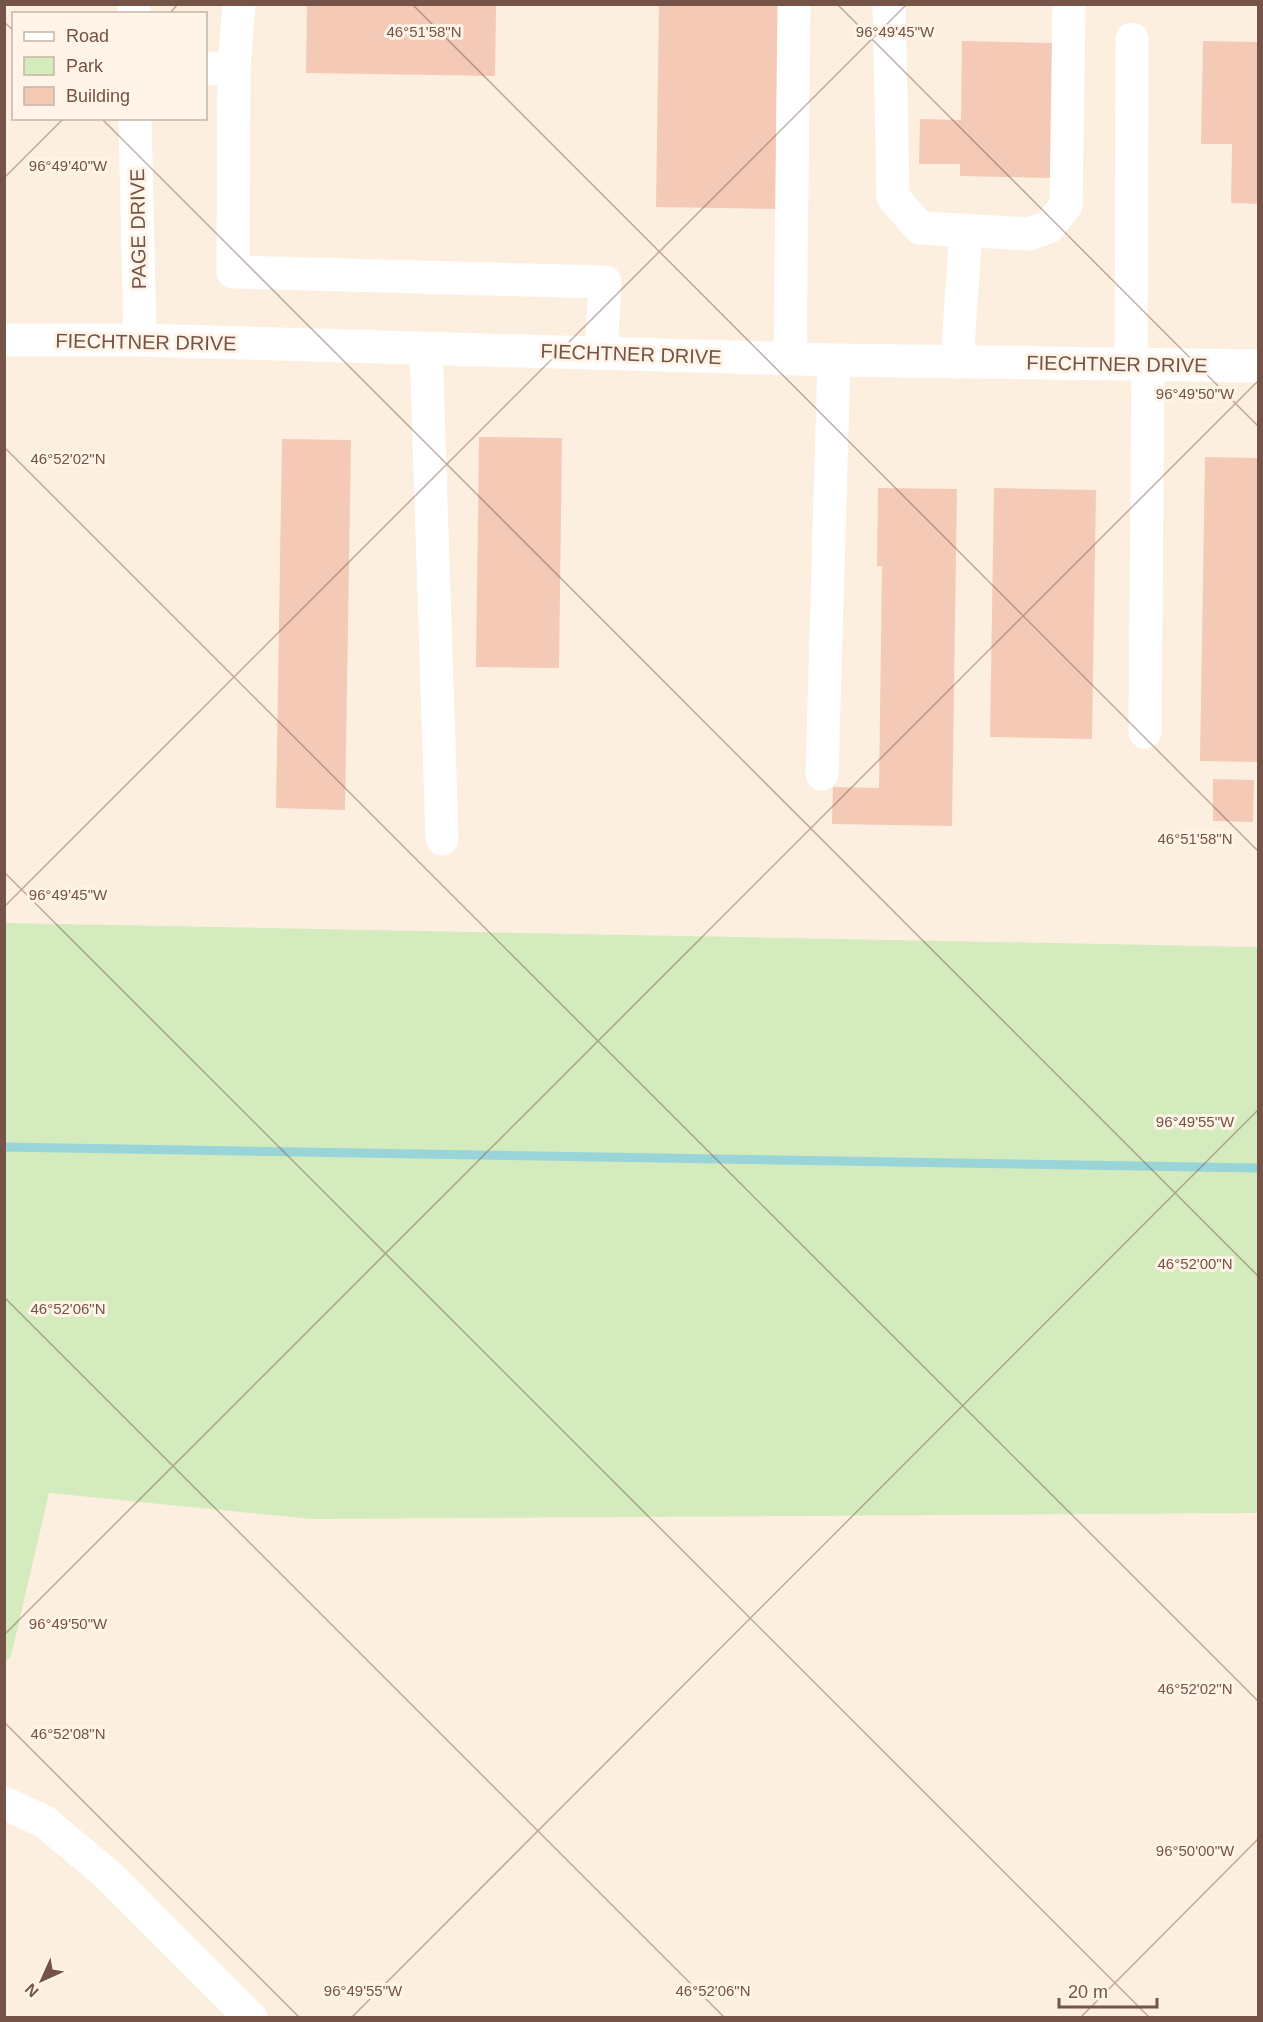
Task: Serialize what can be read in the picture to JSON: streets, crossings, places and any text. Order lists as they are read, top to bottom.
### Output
{
  "streets": {
    "street": ["PAGE DRIVE", "FIECHTNER DRIVE"]
  },
  "crossings": [
    ["PAGE DRIVE", "FIECHTNER DRIVE"]
  ],
  "legend": ["Road", "Park", "Building"],
  "scale_bar": "20 m",
  "north": "bottom left",
  "coordinates": [
    "46°51'58\"N",
    "96°49'45\"W",
    "96°49'40\"W",
    "96°49'50\"W",
    "46°52'02\"N",
    "96°49'55\"W",
    "46°52'00\"N",
    "46°52'06\"N",
    "46°52'08\"N",
    "96°50'00\"W"
  ]
}
